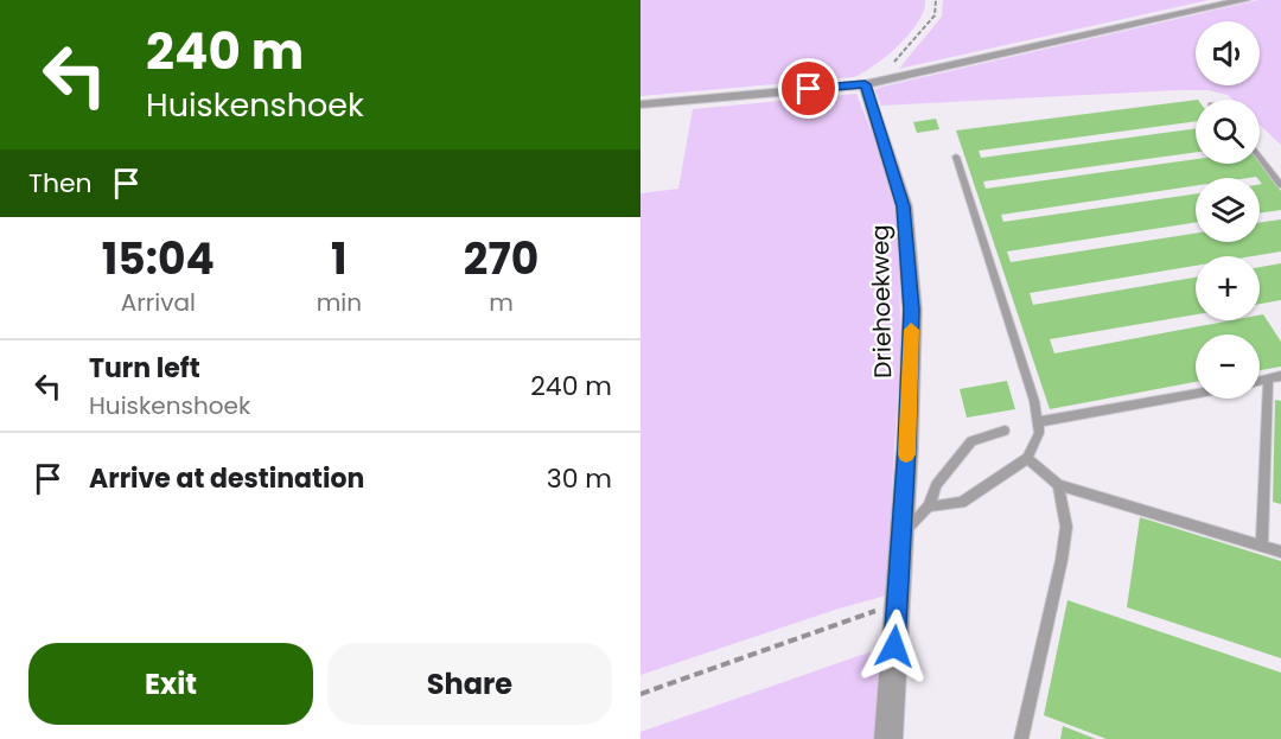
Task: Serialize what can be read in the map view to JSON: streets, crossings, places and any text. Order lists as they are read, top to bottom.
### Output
{
  "streets": {
    "street": ["Driehoekweg"]
  },
  "page": {
    "turn": ["240 m", "Huiskenshoek"],
    "map_buttons": ["+", "−"],
    "then": "Then",
    "eta": [
      "15:04",
      "Arrival",
      "1",
      "min",
      "270",
      "m"
    ],
    "list": [
      {
        "name": "Turn left",
        "note": "Huiskenshoek",
        "value": "240 m"
      },
      {
        "name": "Arrive at destination",
        "value": "30 m"
      }
    ],
    "buttons": ["Exit", "Share"]
  }
}
